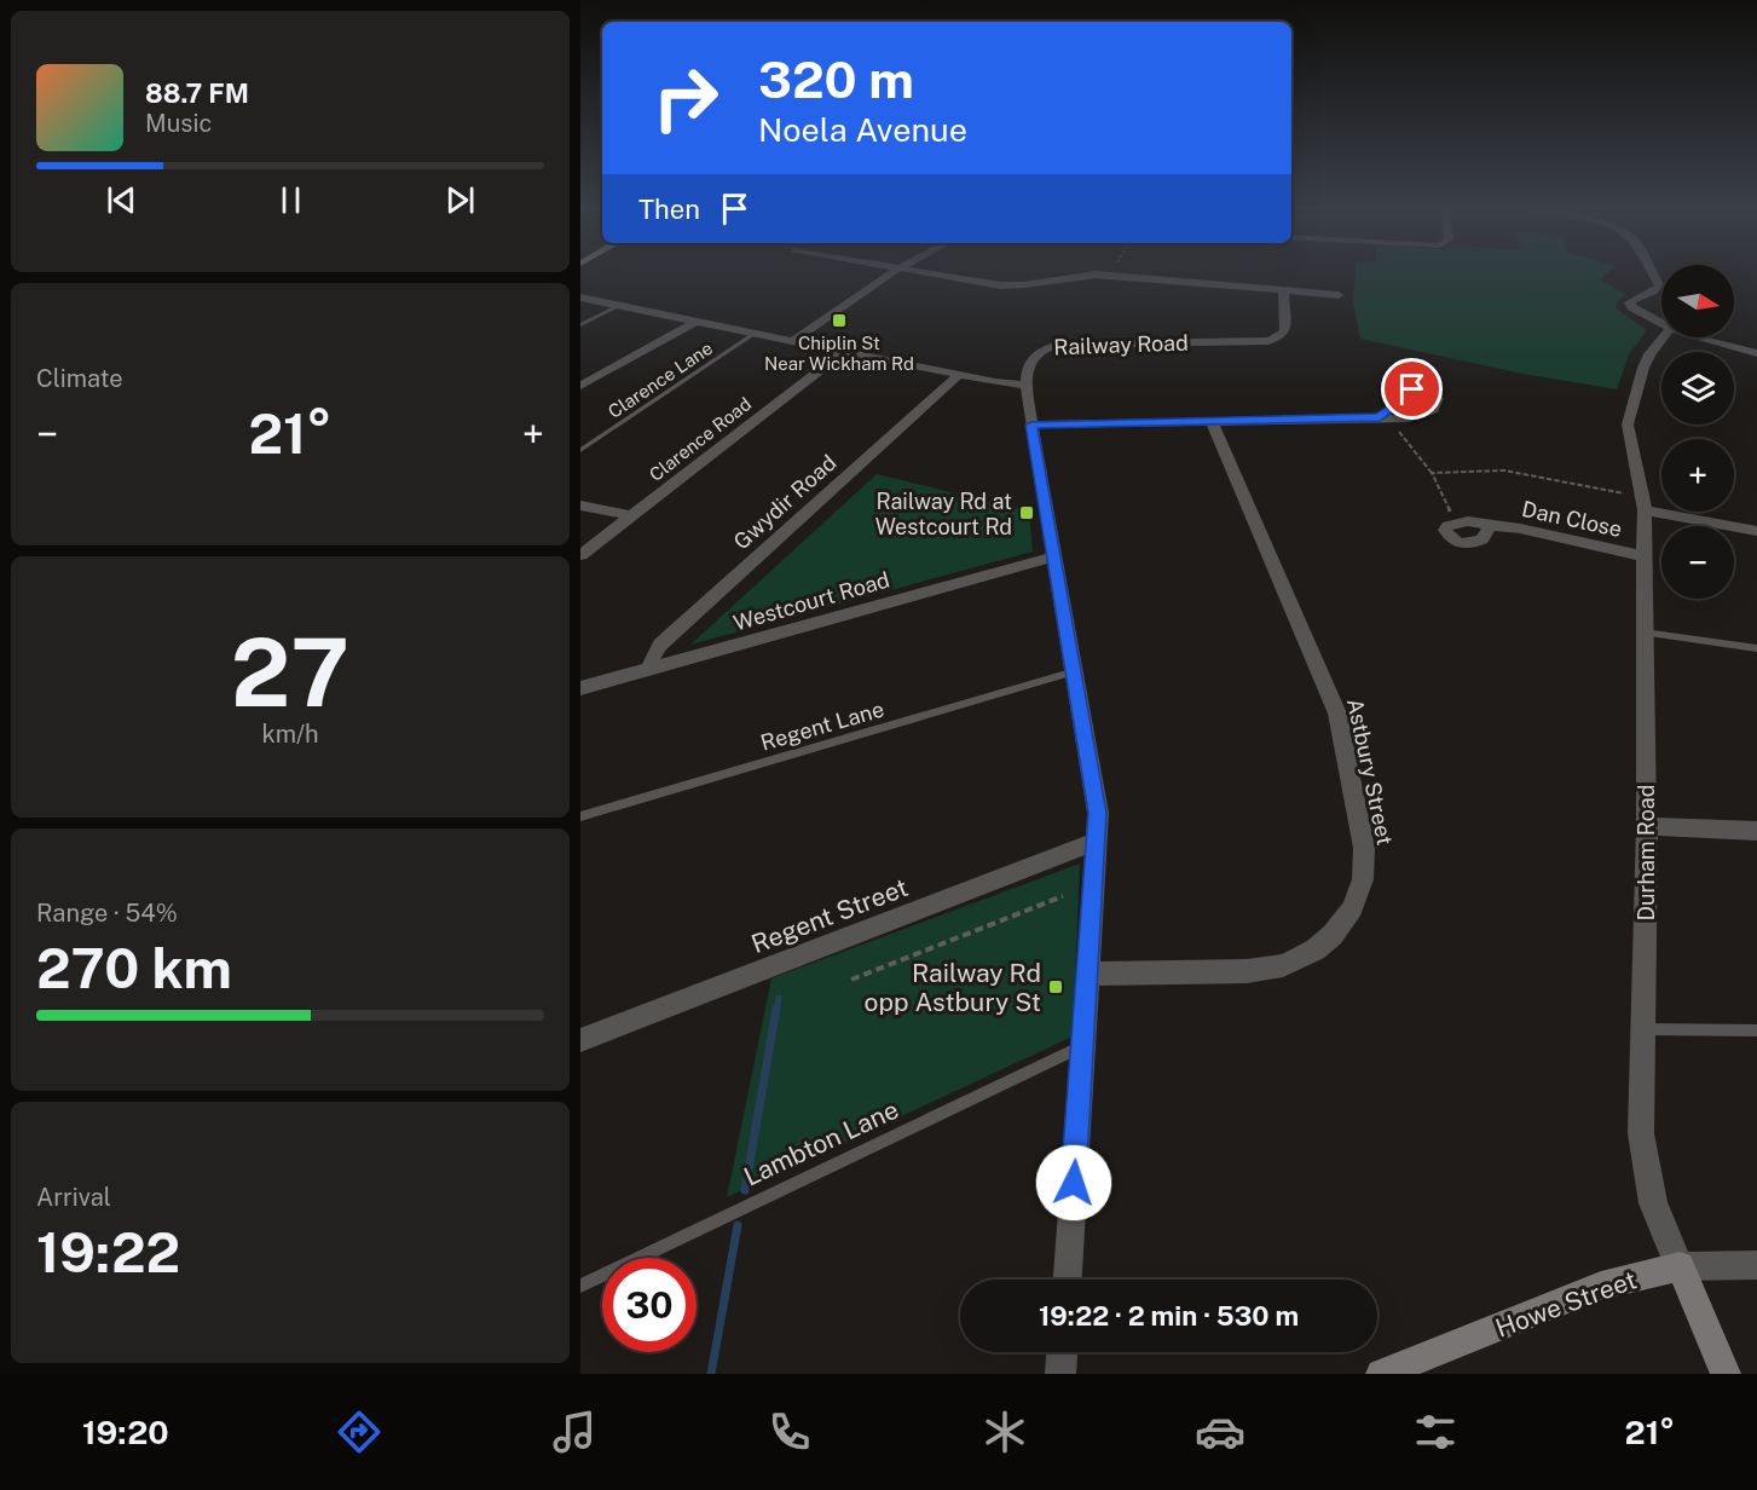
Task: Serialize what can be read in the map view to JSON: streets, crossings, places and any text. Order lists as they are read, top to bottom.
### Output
{
  "streets": {
    "main road": ["Durham Road", "Howe Street"],
    "street": [
      "Railway Road",
      "Clarence Road",
      "Gwydir Road",
      "Dan Close",
      "Westcourt Road",
      "Astbury Street",
      "Regent Street"
    ],
    "lane": ["Clarence Lane", "Regent Lane", "Lambton Lane"]
  },
  "crossings": [
    ["Railway Road", "Westcourt Road"],
    ["Railway Road", "Regent Lane"],
    ["Railway Road", "Astbury Street"],
    ["Railway Road", "Regent Street"],
    ["Railway Road", "Lambton Lane"],
    ["Gwydir Road", "Westcourt Road"],
    ["Dan Close", "Durham Road"],
    ["Durham Road", "Howe Street"]
  ],
  "places": {
    "transit": ["Chiplin St Near Wickham Rd", "Railway Rd at Westcourt Rd", "Railway Rd opp Astbury St"]
  },
  "north": "right",
  "page": {
    "turn": ["320 m", "Noela Avenue"],
    "song": ["88.7 FM", "Music"],
    "then": "Then",
    "map_buttons": ["+", "−"],
    "tile": [
      "Climate",
      ["27", "km/h"],
      ["Range · 54%", "270 km"],
      ["Arrival", "19:22"]
    ],
    "heat": ["−", "21°", "+"],
    "limit": "30",
    "trip": "19:22 · 2 min · 530 m",
    "tabs": ["19:20", "21°"]
  }
}
